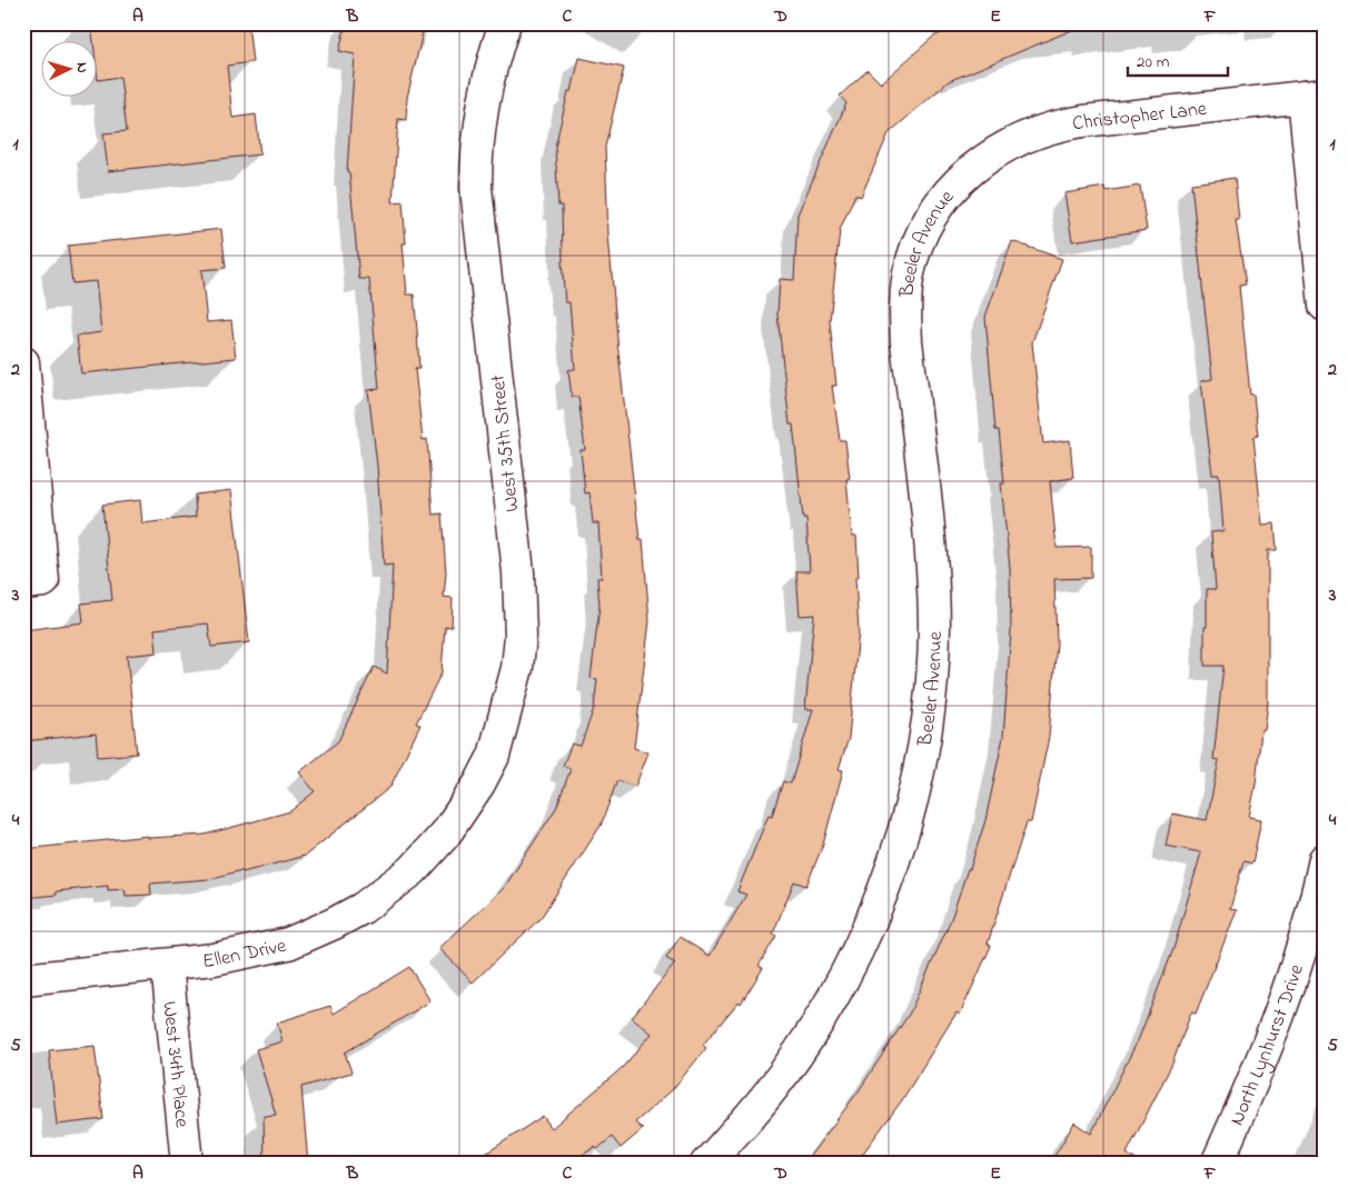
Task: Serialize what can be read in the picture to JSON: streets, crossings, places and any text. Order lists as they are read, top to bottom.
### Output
{
  "streets": {
    "street": [
      "Christopher Lane",
      "Beeler Avenue",
      "West 35th Street",
      "Ellen Drive",
      "North Lynhurst Drive",
      "West 34th Place"
    ]
  },
  "crossings": [
    ["Christopher Lane", "Beeler Avenue"],
    ["West 35th Street", "Ellen Drive"],
    ["Ellen Drive", "West 34th Place"]
  ],
  "scale_bar": "20 m",
  "north": "right",
  "grid": {
    "columns": [
      "A",
      "B",
      "C",
      "D",
      "E",
      "F"
    ],
    "rows": [
      "1",
      "2",
      "3",
      "4",
      "5"
    ]
  }
}
